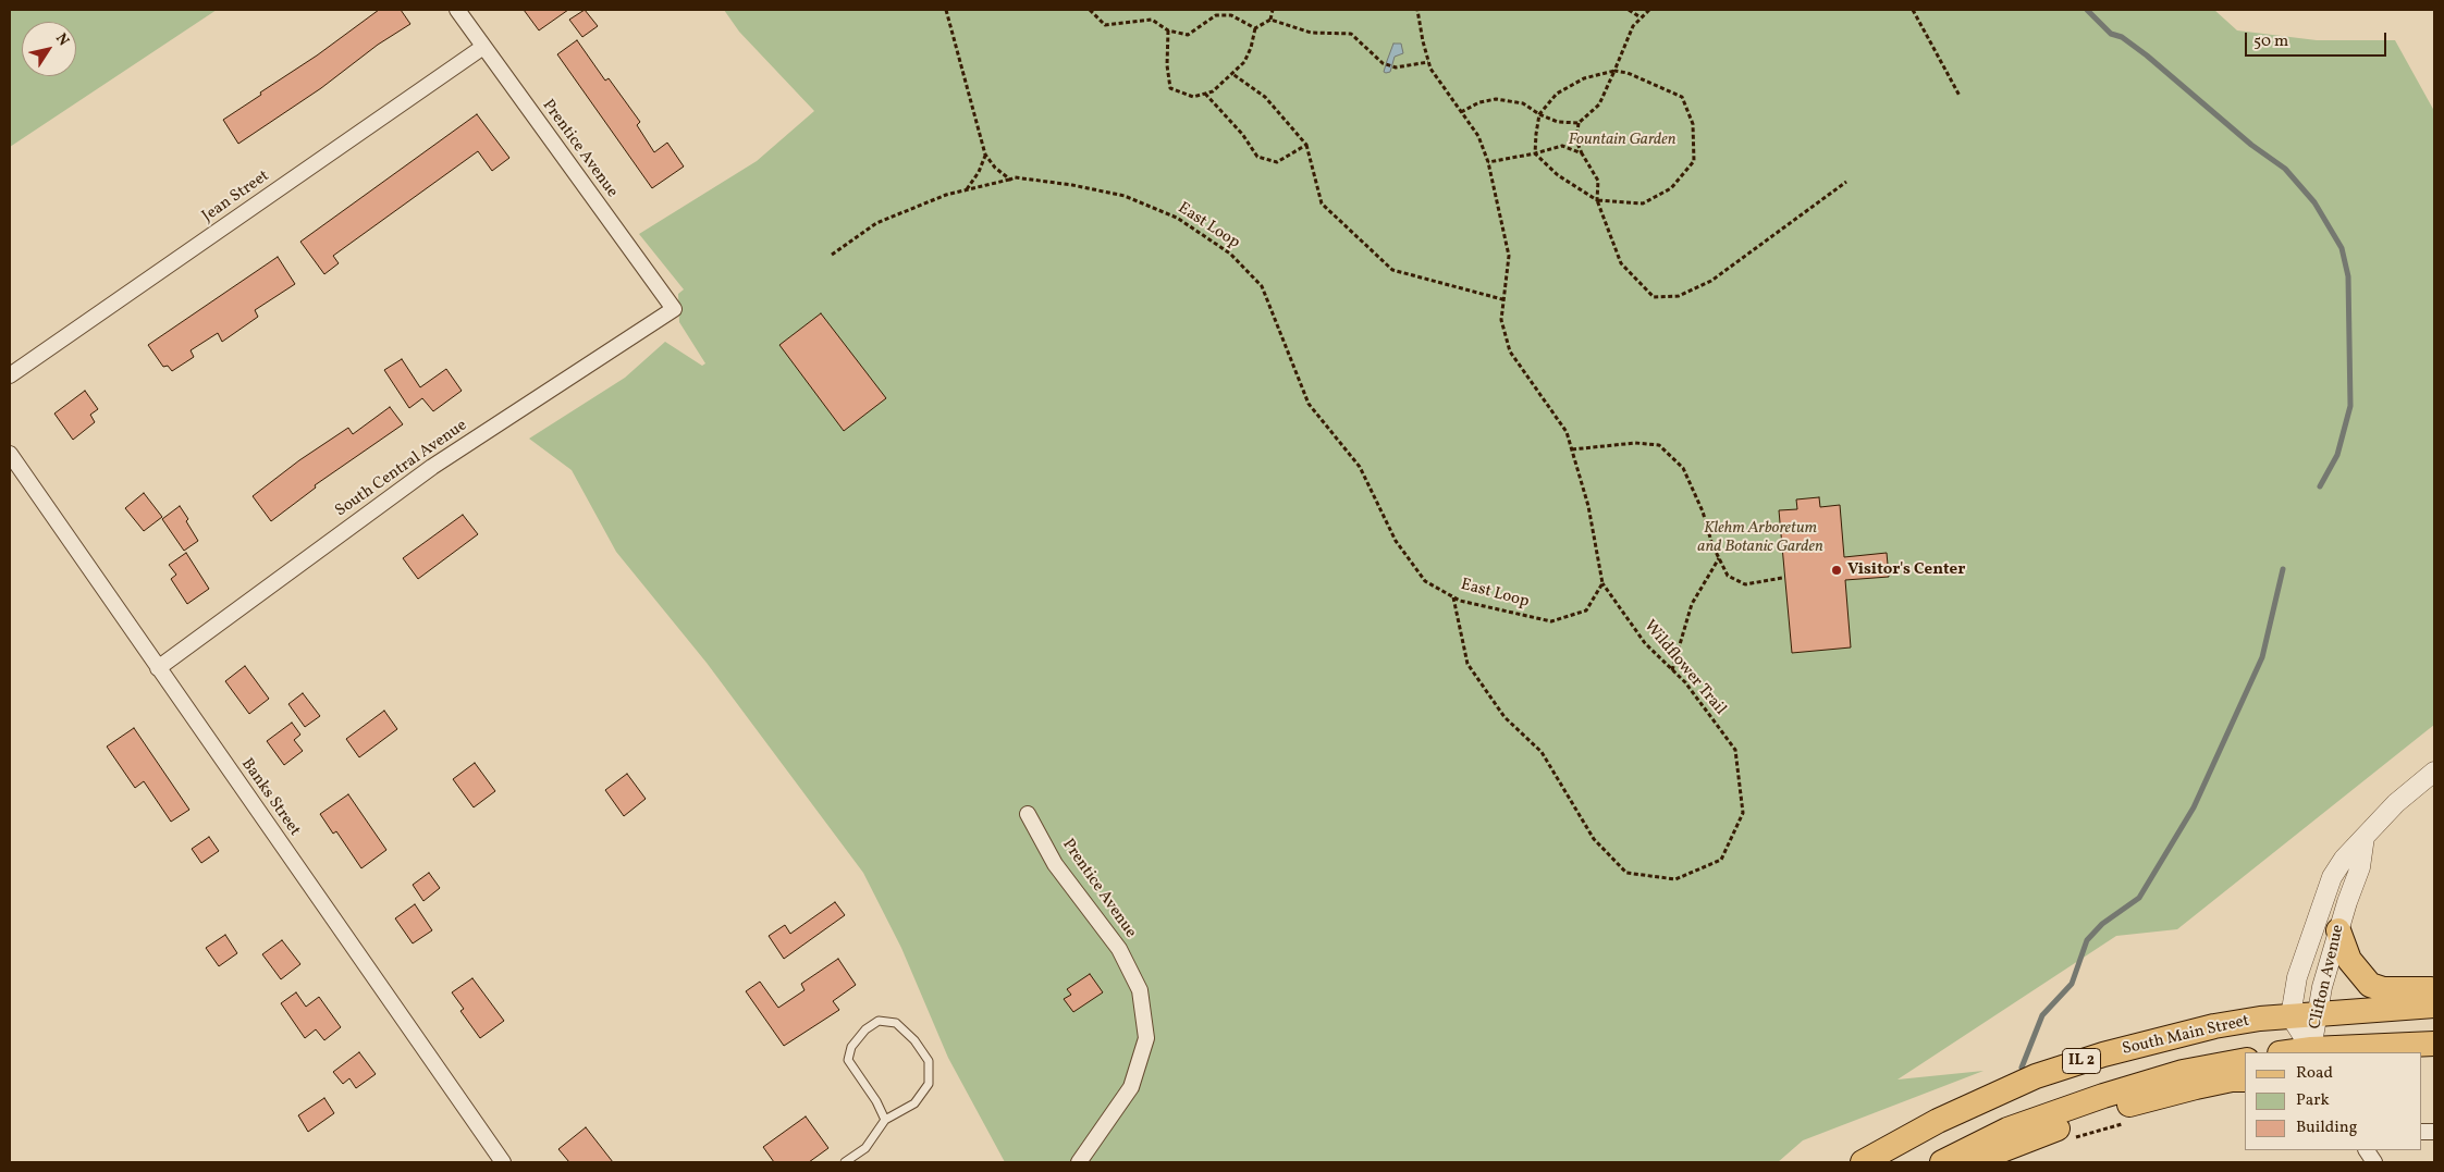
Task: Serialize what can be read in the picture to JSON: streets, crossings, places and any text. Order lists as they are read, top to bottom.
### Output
{
  "streets": {
    "main road": ["South Main Street", "IL 2"],
    "street": [
      "Prentice Avenue",
      "Jean Street",
      "South Central Avenue",
      "Banks Street",
      "Clifton Avenue"
    ],
    "path": ["East Loop", "Wildflower Trail"]
  },
  "crossings": [
    ["Prentice Avenue", "Jean Street"],
    ["Prentice Avenue", "South Central Avenue"],
    ["East Loop", "Wildflower Trail"],
    ["South Central Avenue", "Banks Street"],
    ["Clifton Avenue", "South Main Street"]
  ],
  "parks": ["Fountain Garden", "Klehm Arboretum and Botanic Garden"],
  "places": ["Visitor's Center"],
  "legend": ["Road", "Park", "Building"],
  "scale_bar": "50 m",
  "north": "top right"
}
